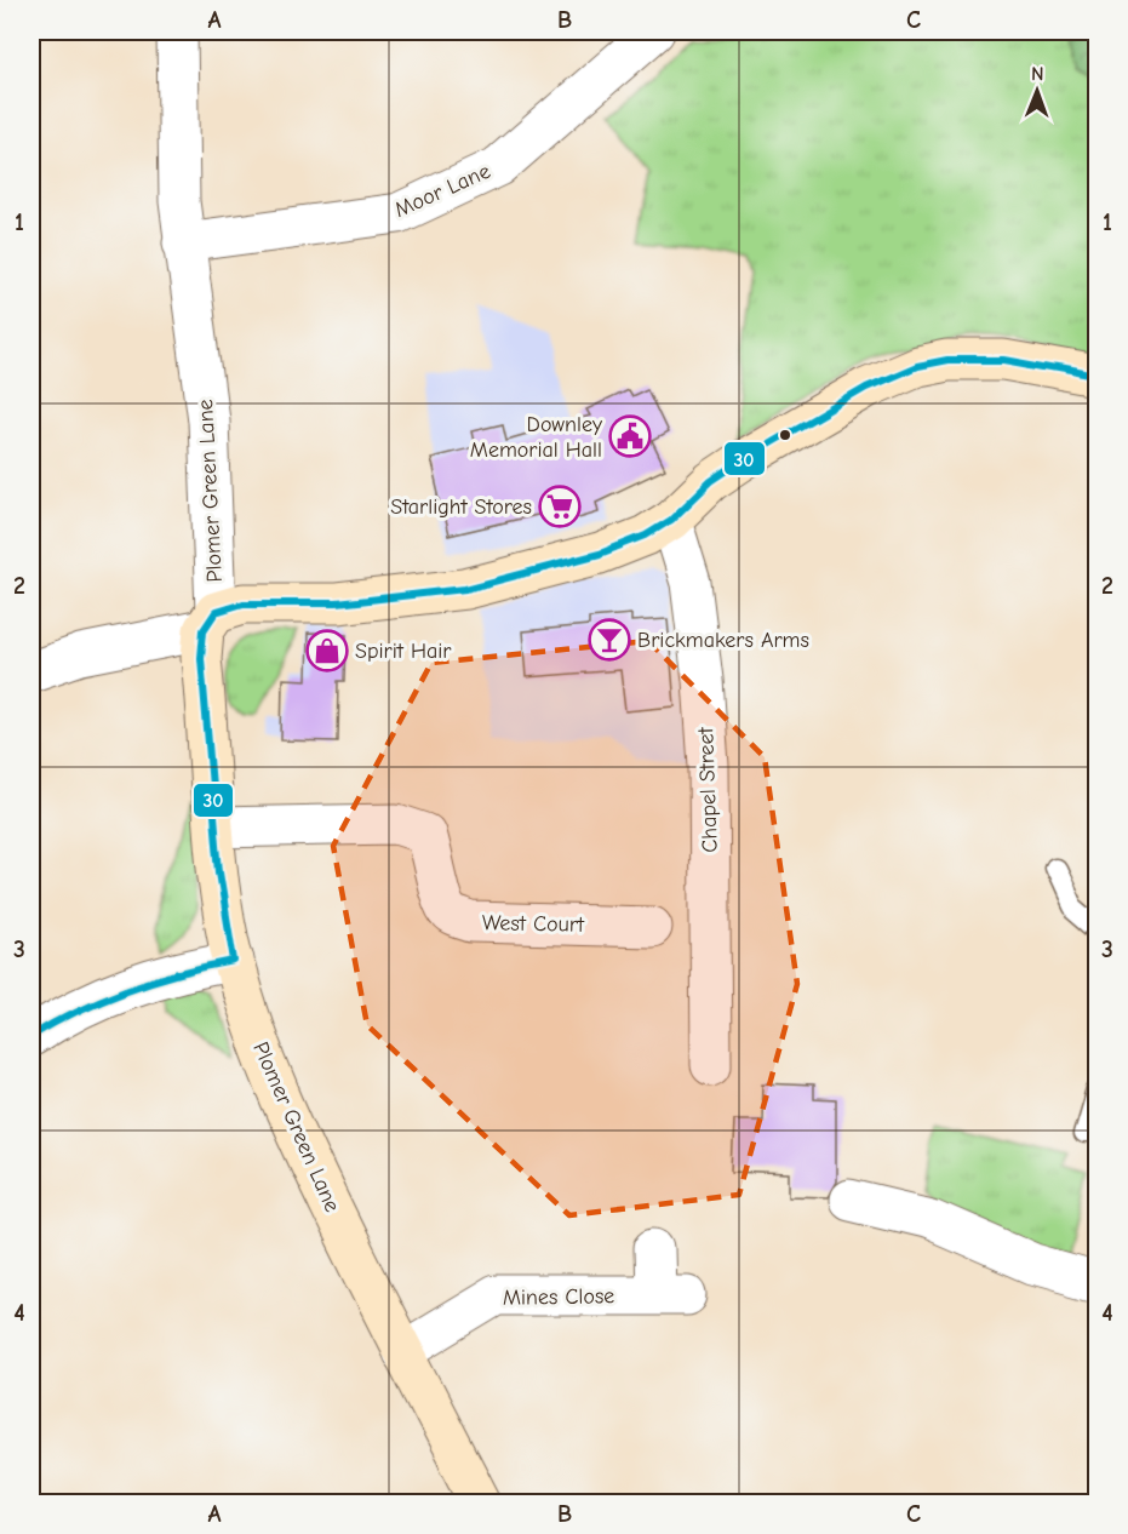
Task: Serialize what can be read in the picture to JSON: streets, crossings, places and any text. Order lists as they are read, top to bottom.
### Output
{
  "streets": {
    "street": [
      "Moor Lane",
      "Plomer Green Lane",
      "Chapel Street",
      "West Court",
      "Mines Close"
    ]
  },
  "crossings": [
    ["Moor Lane", "Plomer Green Lane"],
    ["Plomer Green Lane", "West Court"],
    ["Plomer Green Lane", "Mines Close"]
  ],
  "places": {
    "public building": ["Downley Memorial Hall"],
    "supermarket": ["Starlight Stores"],
    "bar": ["Brickmakers Arms"],
    "shop": ["Spirit Hair"]
  },
  "lines": ["transit line 30"],
  "north": "top",
  "grid": {
    "columns": ["A", "B", "C"],
    "rows": [
      "1",
      "2",
      "3",
      "4"
    ]
  }
}
